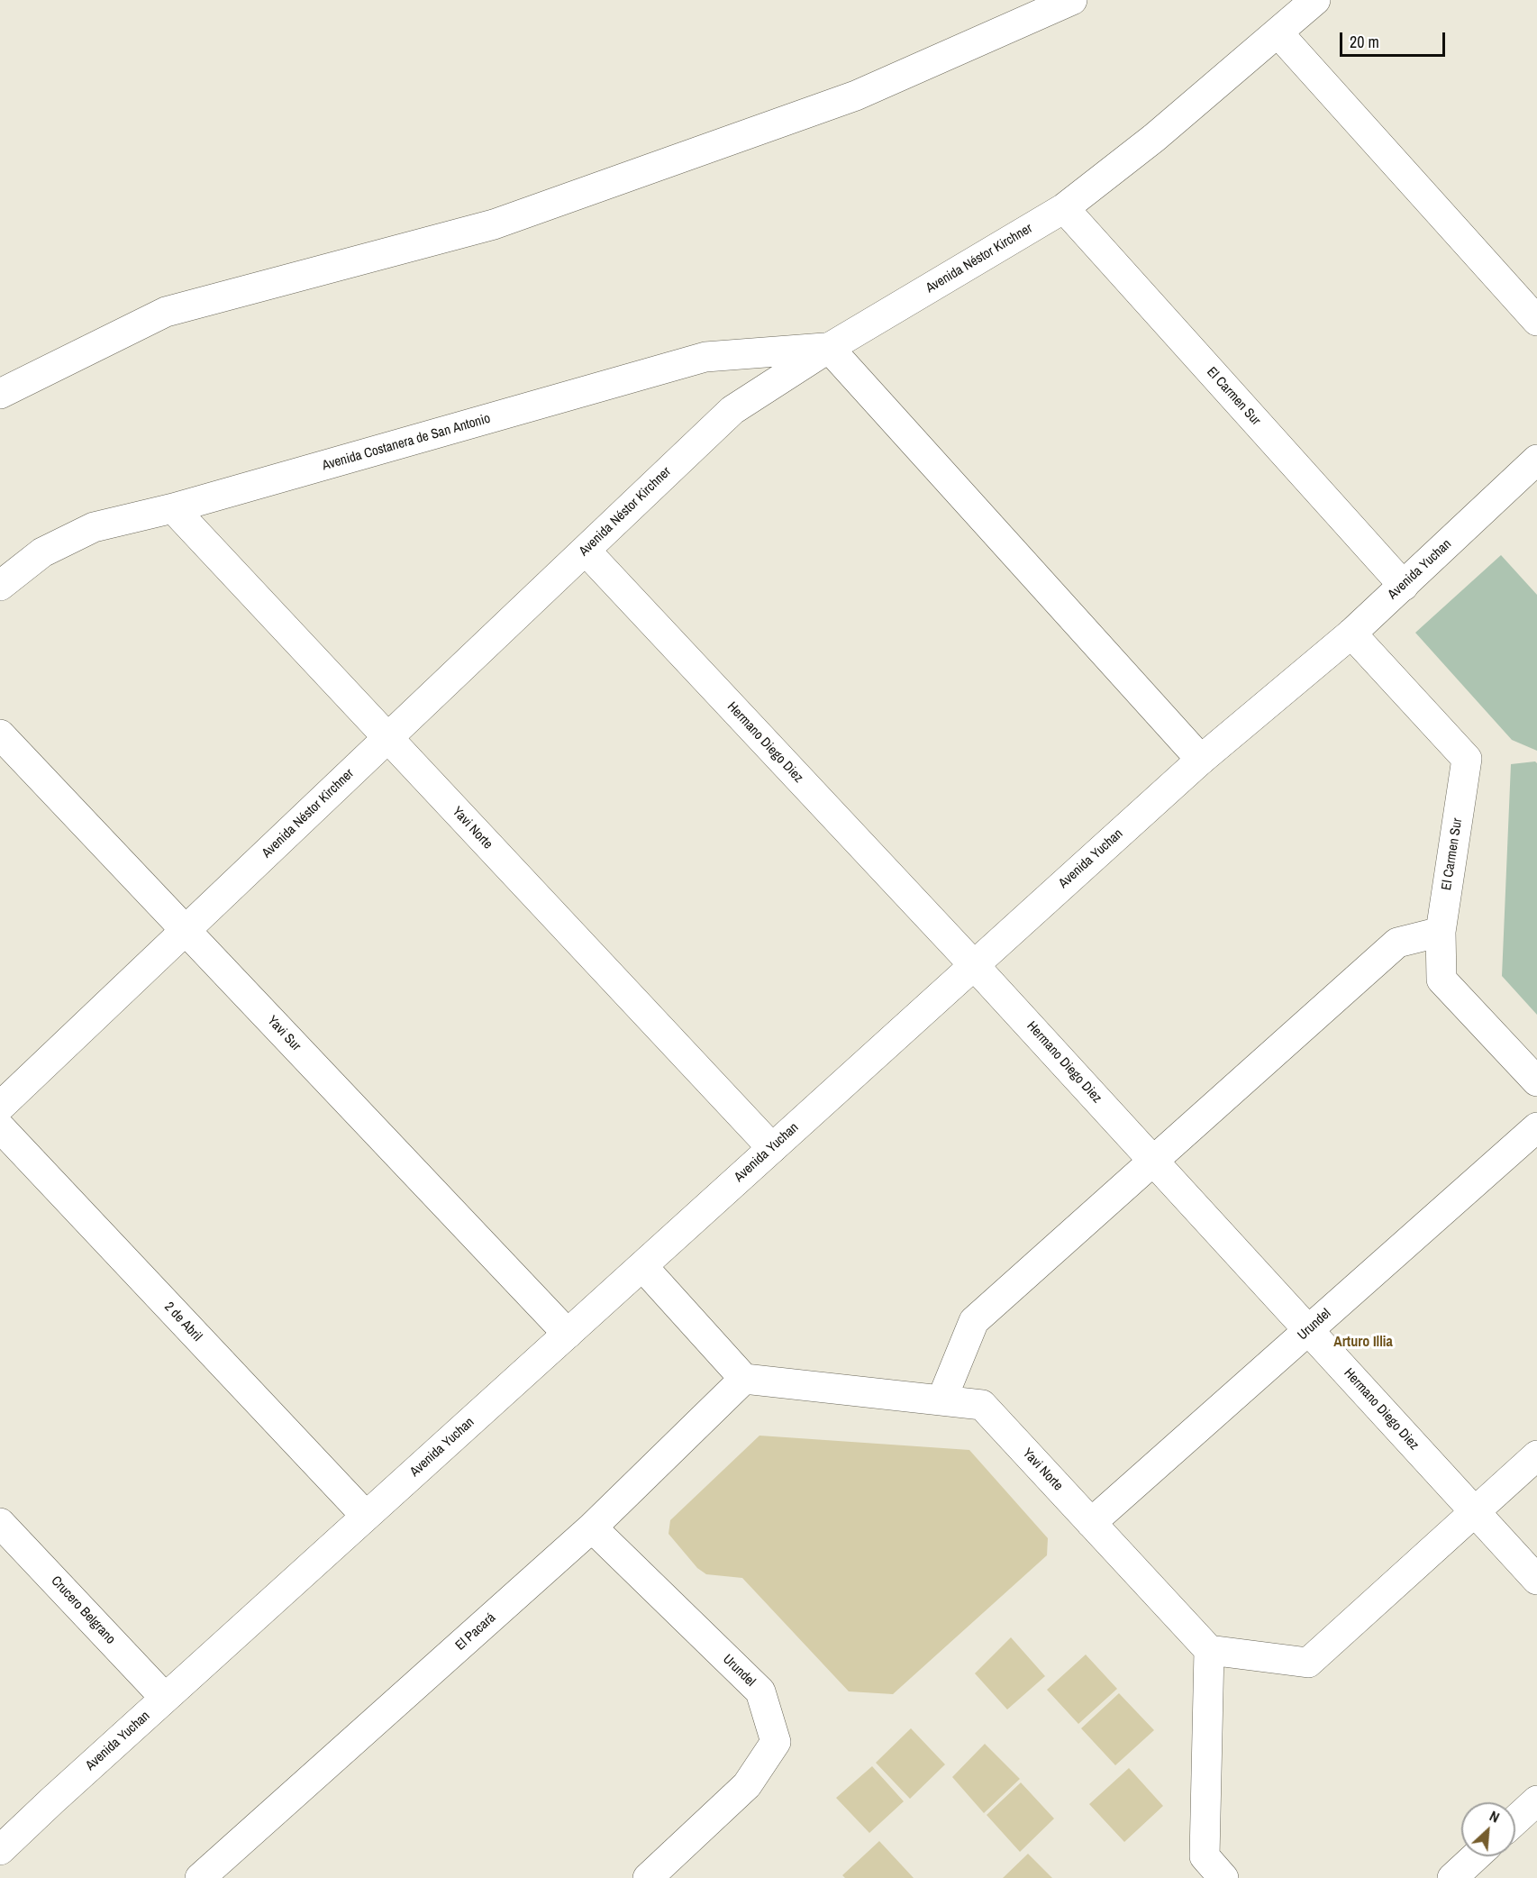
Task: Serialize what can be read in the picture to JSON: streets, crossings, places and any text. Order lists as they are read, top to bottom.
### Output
{
  "streets": {
    "street": [
      "Avenida Néstor Kirchner",
      "El Carmen Sur",
      "Avenida Costanera de San Antonio",
      "Avenida Yuchan",
      "Hermano Diego Diez",
      "Yavi Norte",
      "Yavi Sur",
      "2 de Abril",
      "Urundel",
      "Crucero Belgrano",
      "El Pacará"
    ]
  },
  "crossings": [
    ["Avenida Néstor Kirchner", "El Carmen Sur"],
    ["Avenida Néstor Kirchner", "Avenida Costanera de San Antonio"],
    ["Avenida Néstor Kirchner", "Hermano Diego Diez"],
    ["Avenida Néstor Kirchner", "Yavi Norte"],
    ["Avenida Néstor Kirchner", "Yavi Sur"],
    ["El Carmen Sur", "Avenida Yuchan"],
    ["Avenida Costanera de San Antonio", "Yavi Norte"],
    ["Avenida Yuchan", "Hermano Diego Diez"],
    ["Avenida Yuchan", "Yavi Norte"],
    ["Avenida Yuchan", "Yavi Sur"],
    ["Avenida Yuchan", "2 de Abril"],
    ["Avenida Yuchan", "Crucero Belgrano"],
    ["Hermano Diego Diez", "Urundel"],
    ["Yavi Norte", "Urundel"],
    ["Yavi Norte", "El Pacará"],
    ["Urundel", "El Pacará"]
  ],
  "districts": ["Arturo Illia"],
  "scale_bar": "20 m",
  "north": "top right"
}
